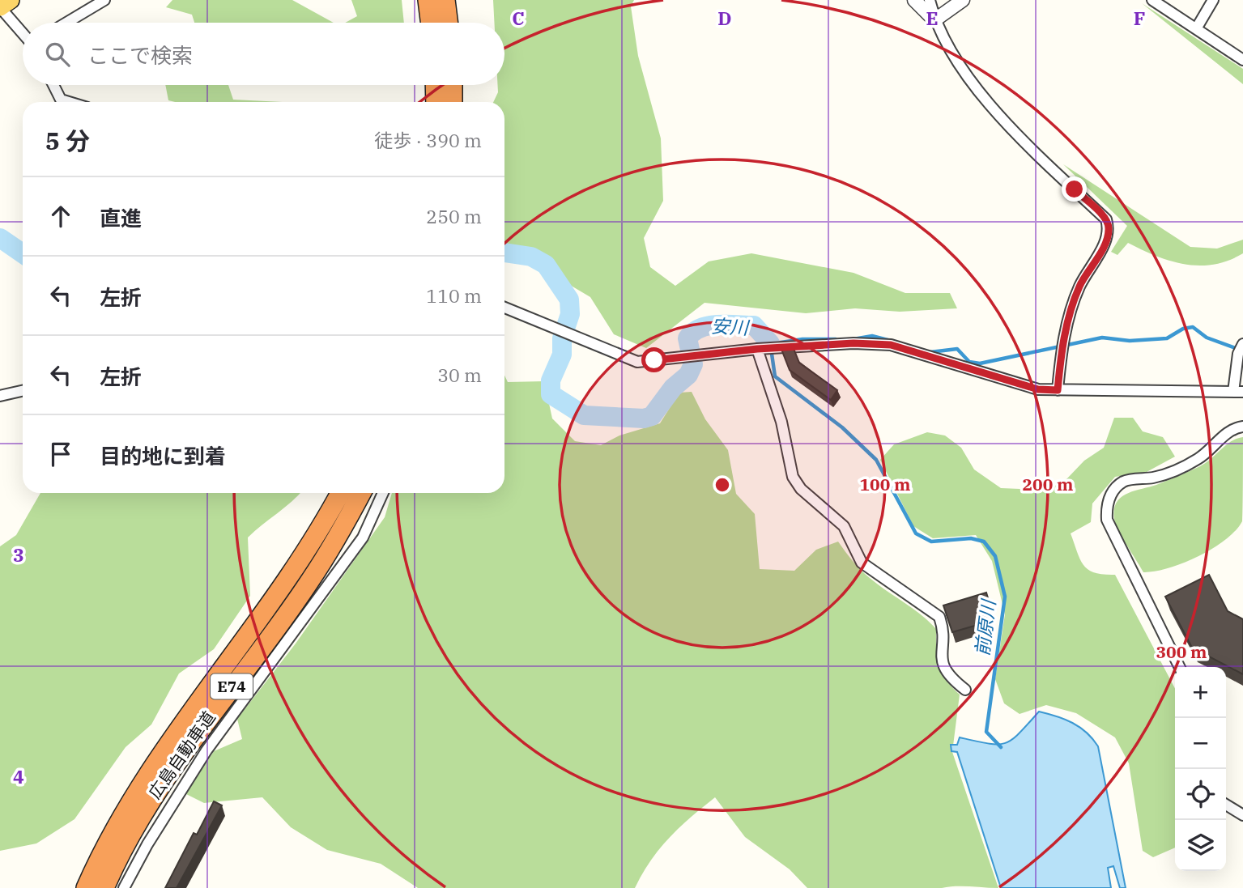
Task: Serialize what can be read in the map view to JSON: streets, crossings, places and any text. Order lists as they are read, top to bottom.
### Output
{
  "streets": {
    "highway": ["E74", "広島自動車道"]
  },
  "water": ["安川", "前原川"],
  "page": {
    "search": "ここで検索",
    "heading": ["5 分", "徒歩 · 390 m"],
    "list": [
      ["直進", "250 m"],
      ["左折", "110 m"],
      ["左折", "30 m"],
      "目的地に到着"
    ],
    "map_buttons": ["+", "−"]
  },
  "grid": {
    "columns": [
      "C",
      "D",
      "E",
      "F"
    ],
    "rows": ["3", "4"]
  },
  "rings": ["100 m", "200 m", "300 m"]
}
